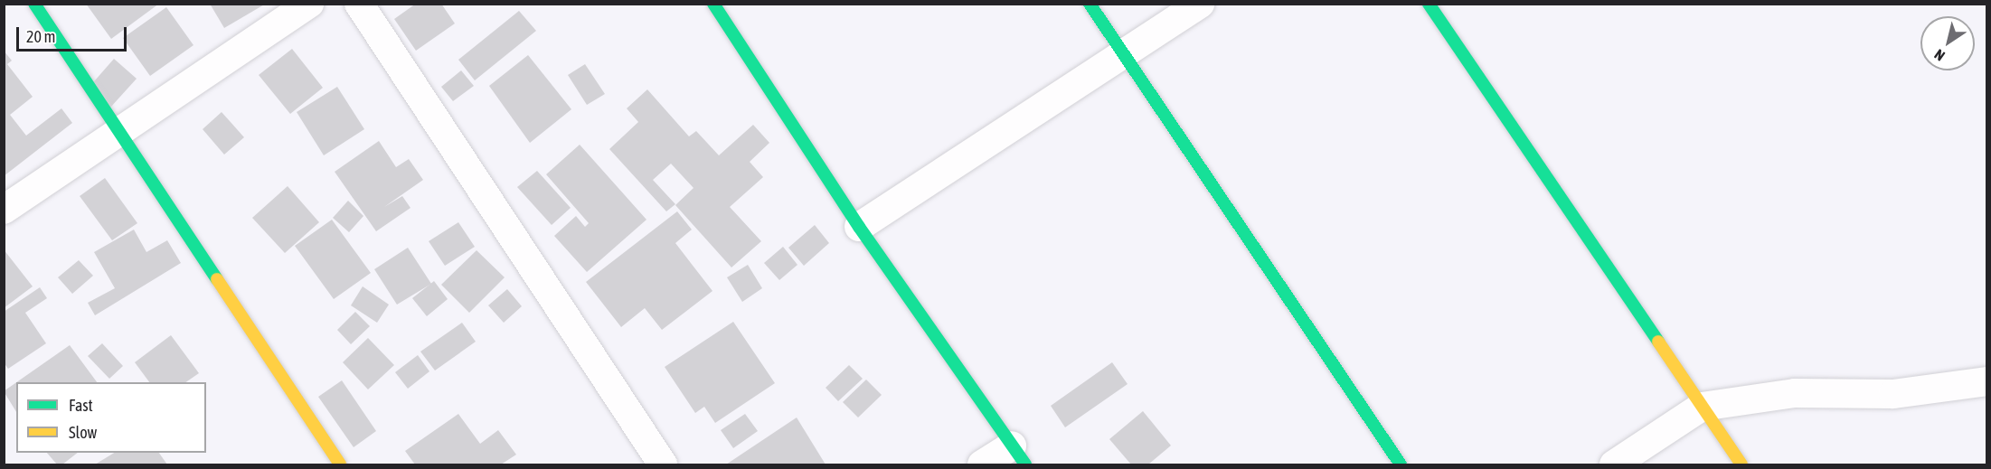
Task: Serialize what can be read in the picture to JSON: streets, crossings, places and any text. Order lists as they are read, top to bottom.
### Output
{
  "legend": ["Fast", "Slow"],
  "scale_bar": "20 m",
  "north": "bottom left"
}
